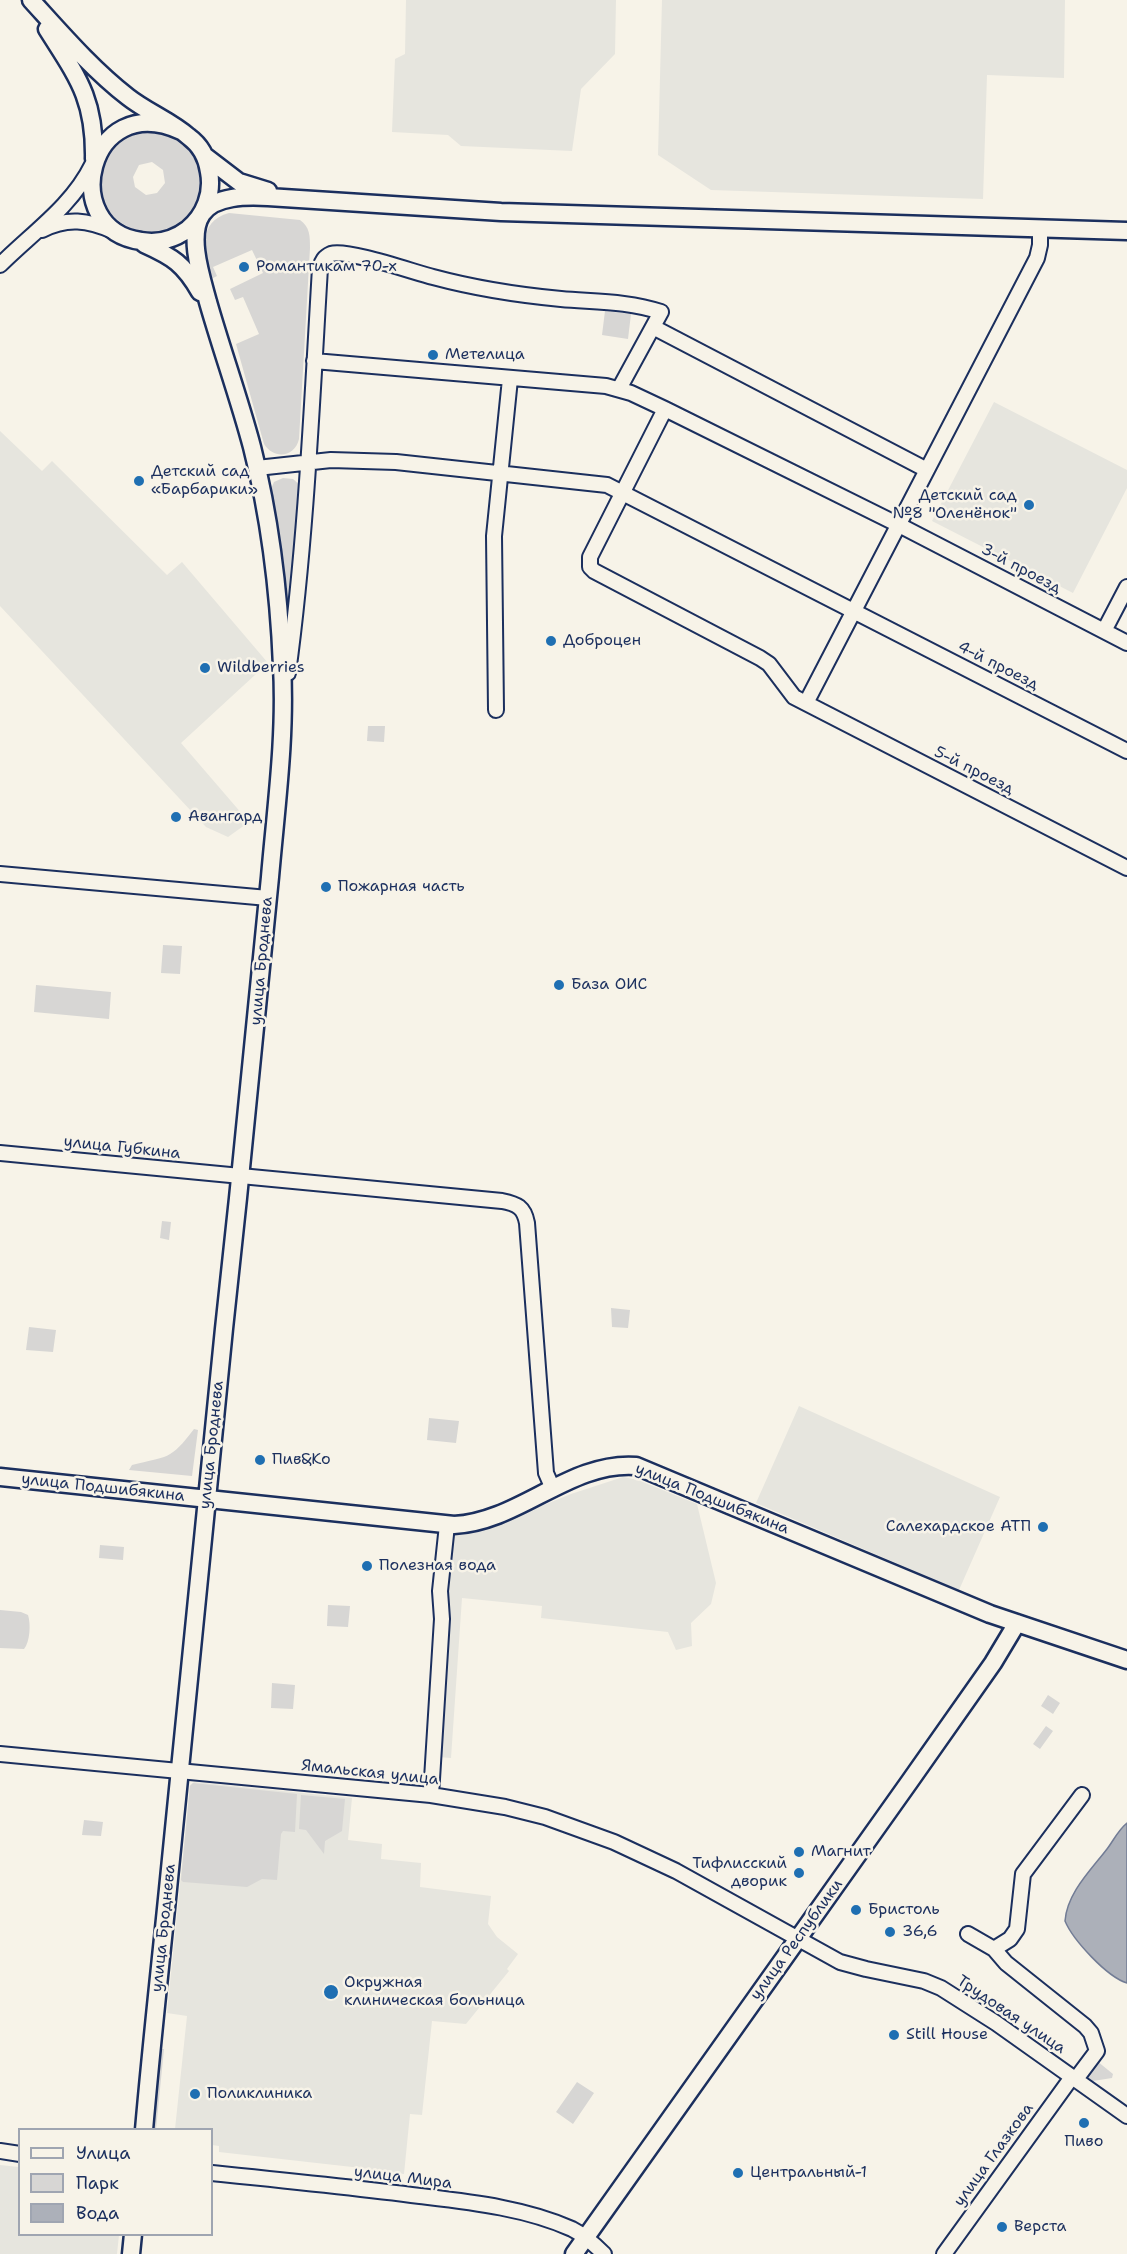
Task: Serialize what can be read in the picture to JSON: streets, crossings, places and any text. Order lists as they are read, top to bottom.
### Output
{
  "streets": {
    "main road": ["улица Броднева", "улица Подшибякина", "улица Республики"],
    "street": [
      "3-й проезд",
      "4-й проезд",
      "5-й проезд",
      "улица Губкина",
      "Ямальская улица",
      "Трудовая улица",
      "улица Глазкова",
      "улица Мира"
    ]
  },
  "crossings": [
    ["4-й проезд", "5-й проезд"],
    ["4-й проезд", "улица Броднева"],
    ["улица Броднева", "улица Губкина"],
    ["улица Броднева", "улица Подшибякина"],
    ["улица Броднева", "Ямальская улица"],
    ["улица Губкина", "улица Подшибякина"],
    ["улица Подшибякина", "улица Республики"],
    ["Ямальская улица", "улица Республики"],
    ["Ямальская улица", "Трудовая улица"],
    ["улица Республики", "Трудовая улица"],
    ["улица Республики", "улица Мира"],
    ["Трудовая улица", "улица Глазкова"]
  ],
  "places": [
    "Романтикам 70-х",
    "Метелица",
    "Детский сад «Барбарики»",
    "Детский сад №8 \"Оленёнок\"",
    "Доброцен",
    "Wildberries",
    "Авангард",
    "Пожарная часть",
    "База ОИС",
    "Пив&Ко",
    "Салехардское АТП",
    "Полезная вода",
    "Магнит",
    "Тифлисский дворик",
    "Бристоль",
    "36,6",
    "Окружная клиническая больница",
    "Still House",
    "Поликлиника",
    "Пиво",
    "Центральный-1",
    "Верста"
  ],
  "legend": ["Улица", "Парк", "Вода"]
}
